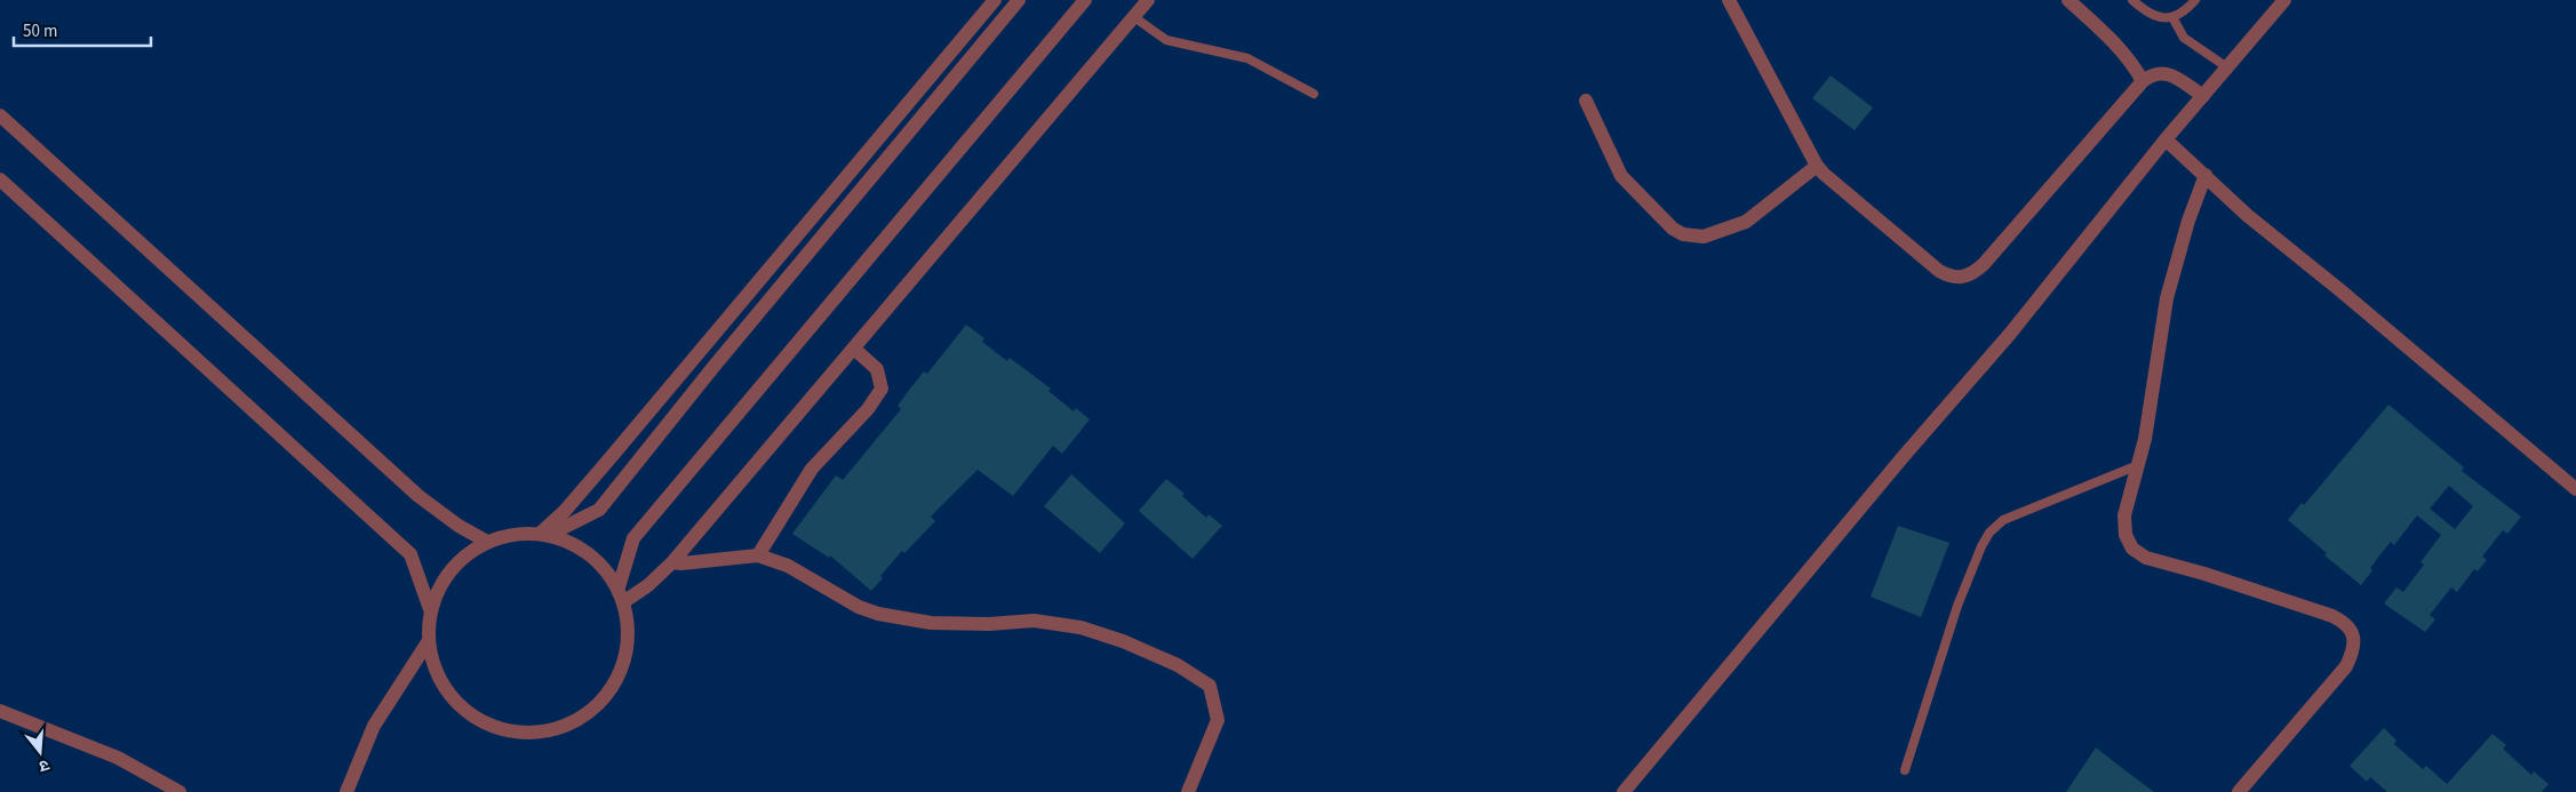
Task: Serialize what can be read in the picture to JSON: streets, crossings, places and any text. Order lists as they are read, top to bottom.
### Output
{
  "scale_bar": "50 m",
  "north": "bottom"
}
